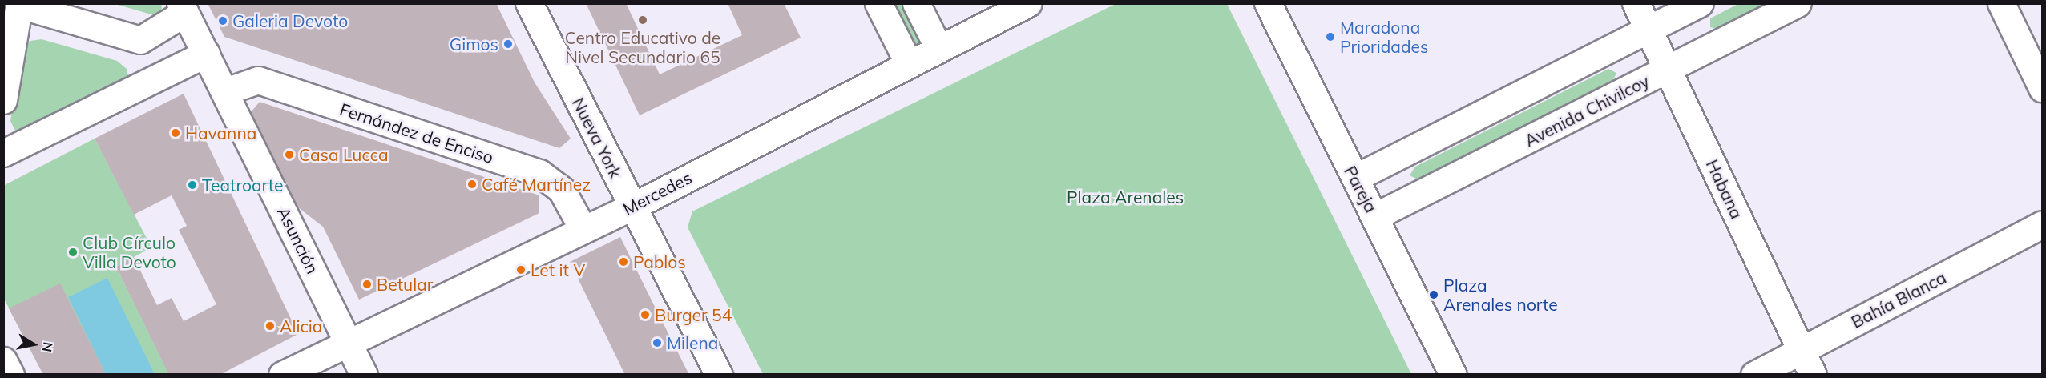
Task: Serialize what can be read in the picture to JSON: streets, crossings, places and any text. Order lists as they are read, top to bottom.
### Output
{
  "streets": {
    "street": [
      "Avenida Chivilcoy",
      "Fernández de Enciso",
      "Nueva York",
      "Pareja",
      "Habana",
      "Mercedes",
      "Asunción",
      "Bahía Blanca"
    ]
  },
  "crossings": [
    ["Avenida Chivilcoy", "Pareja"],
    ["Avenida Chivilcoy", "Habana"],
    ["Fernández de Enciso", "Mercedes"],
    ["Fernández de Enciso", "Asunción"],
    ["Nueva York", "Mercedes"],
    ["Habana", "Bahía Blanca"],
    ["Mercedes", "Asunción"]
  ],
  "parks": ["Plaza Arenales"],
  "places": [
    "Centro Educativo de Nivel Secundario 65",
    "Galeria Devoto",
    "Maradona Prioridades",
    "Gimos",
    "Havanna",
    "Casa Lucca",
    "Café Martínez",
    "Teatroarte",
    "Club Círculo Villa Devoto",
    "Pablos",
    "Let it V",
    "Betular",
    "Plaza Arenales norte",
    "Burger 54",
    "Alicia",
    "Milena"
  ],
  "north": "right"
}
